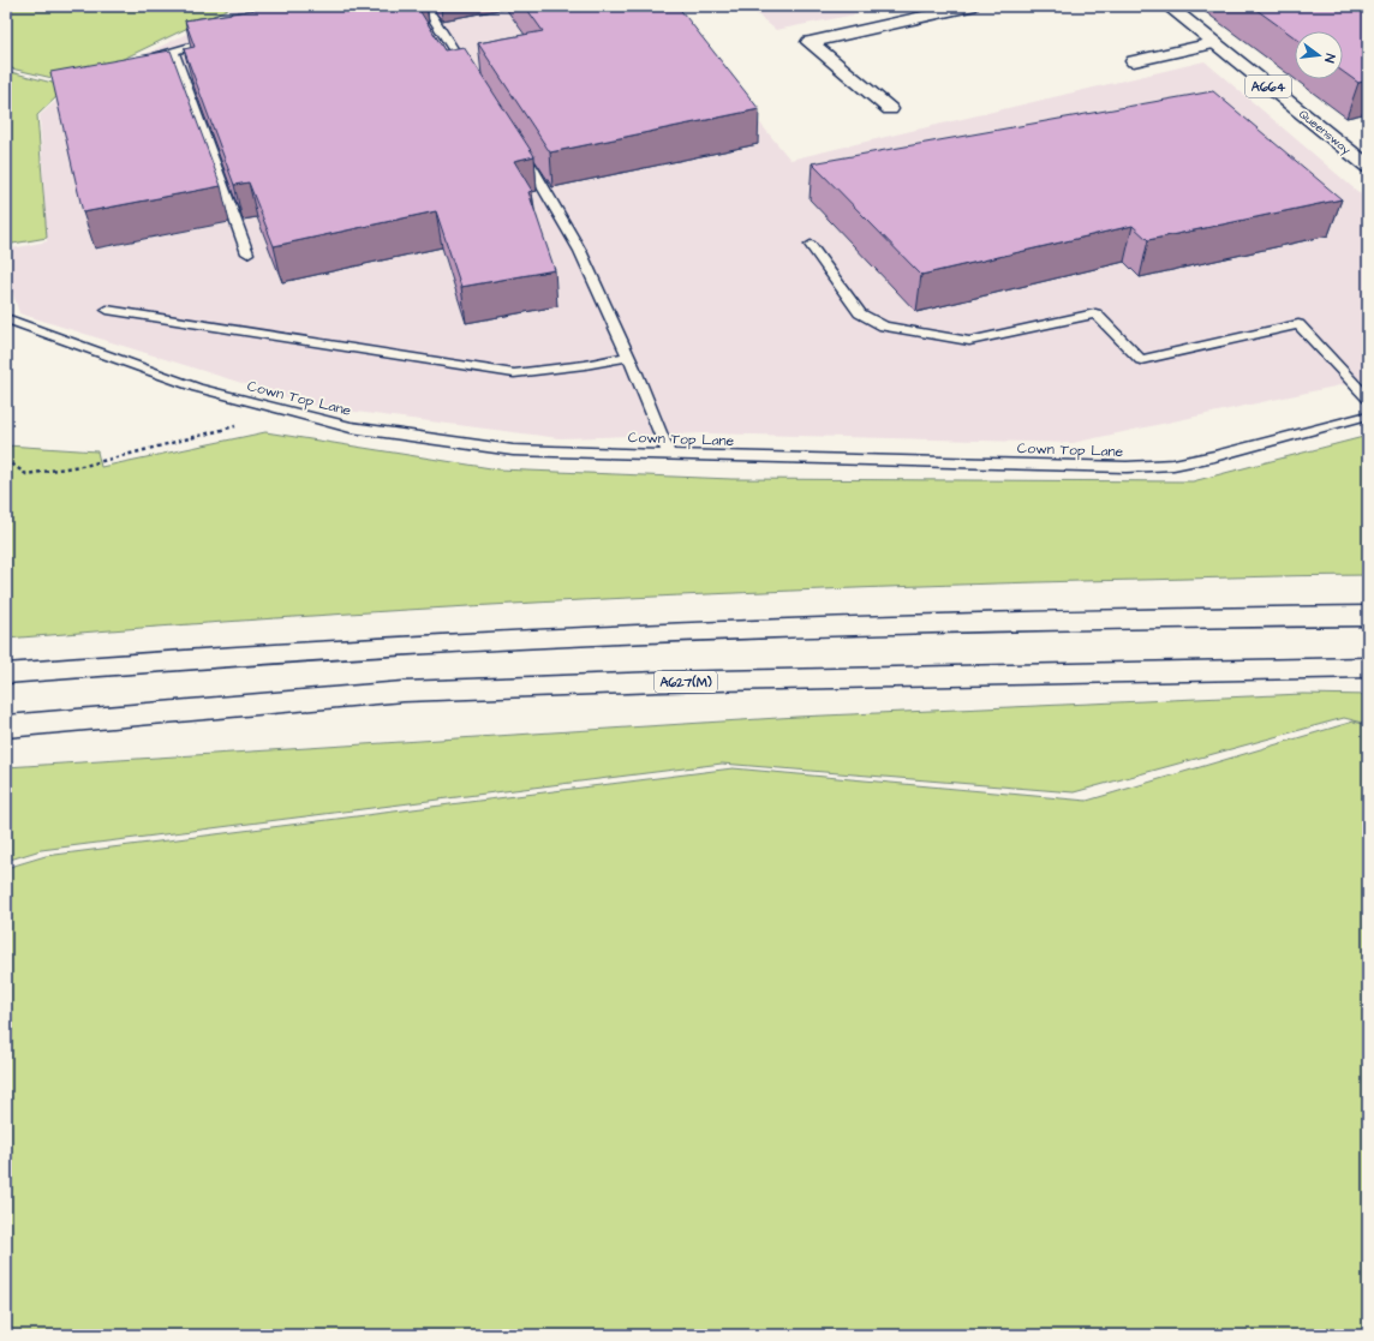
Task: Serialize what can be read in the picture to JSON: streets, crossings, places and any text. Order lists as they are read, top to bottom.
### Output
{
  "streets": {
    "main road": ["A664", "Queensway", "A627(M)"],
    "lane": ["Cown Top Lane"]
  },
  "north": "right"
}
